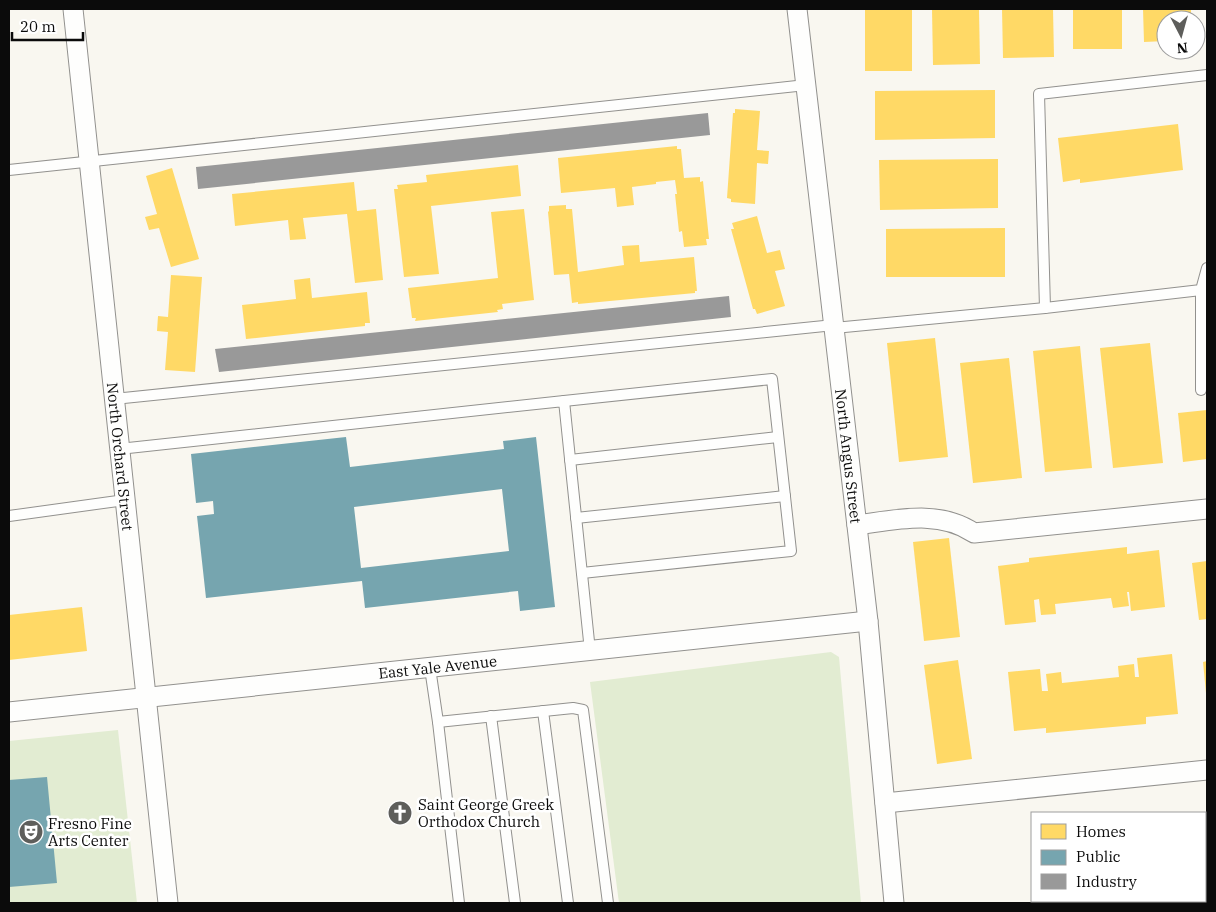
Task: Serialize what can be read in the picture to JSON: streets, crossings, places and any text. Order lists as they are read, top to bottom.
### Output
{
  "streets": {
    "street": ["North Orchard Street", "North Angus Street", "East Yale Avenue"]
  },
  "crossings": [
    ["North Orchard Street", "East Yale Avenue"],
    ["North Angus Street", "East Yale Avenue"]
  ],
  "places": {
    "church": ["Saint George Greek Orthodox Church"],
    "theatre": ["Fresno Fine Arts Center"]
  },
  "legend": ["Homes", "Public", "Industry"],
  "scale_bar": "20 m",
  "north": "bottom"
}
